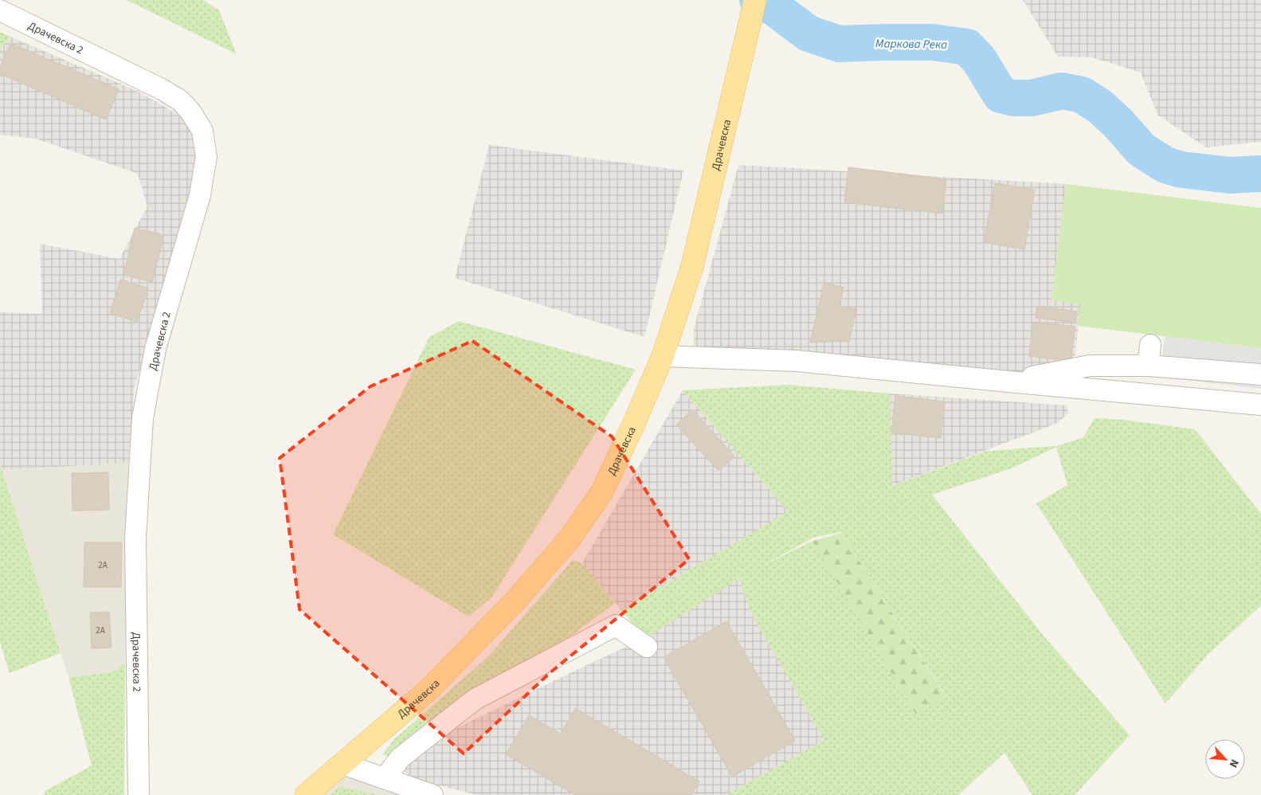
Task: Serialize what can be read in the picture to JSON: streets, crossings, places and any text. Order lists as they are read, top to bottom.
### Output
{
  "streets": {
    "main road": ["Драчевска"],
    "street": ["Драчевска 2"]
  },
  "water": ["Маркова Река"],
  "house_numbers": ["2А", "2А"],
  "north": "bottom right"
}
